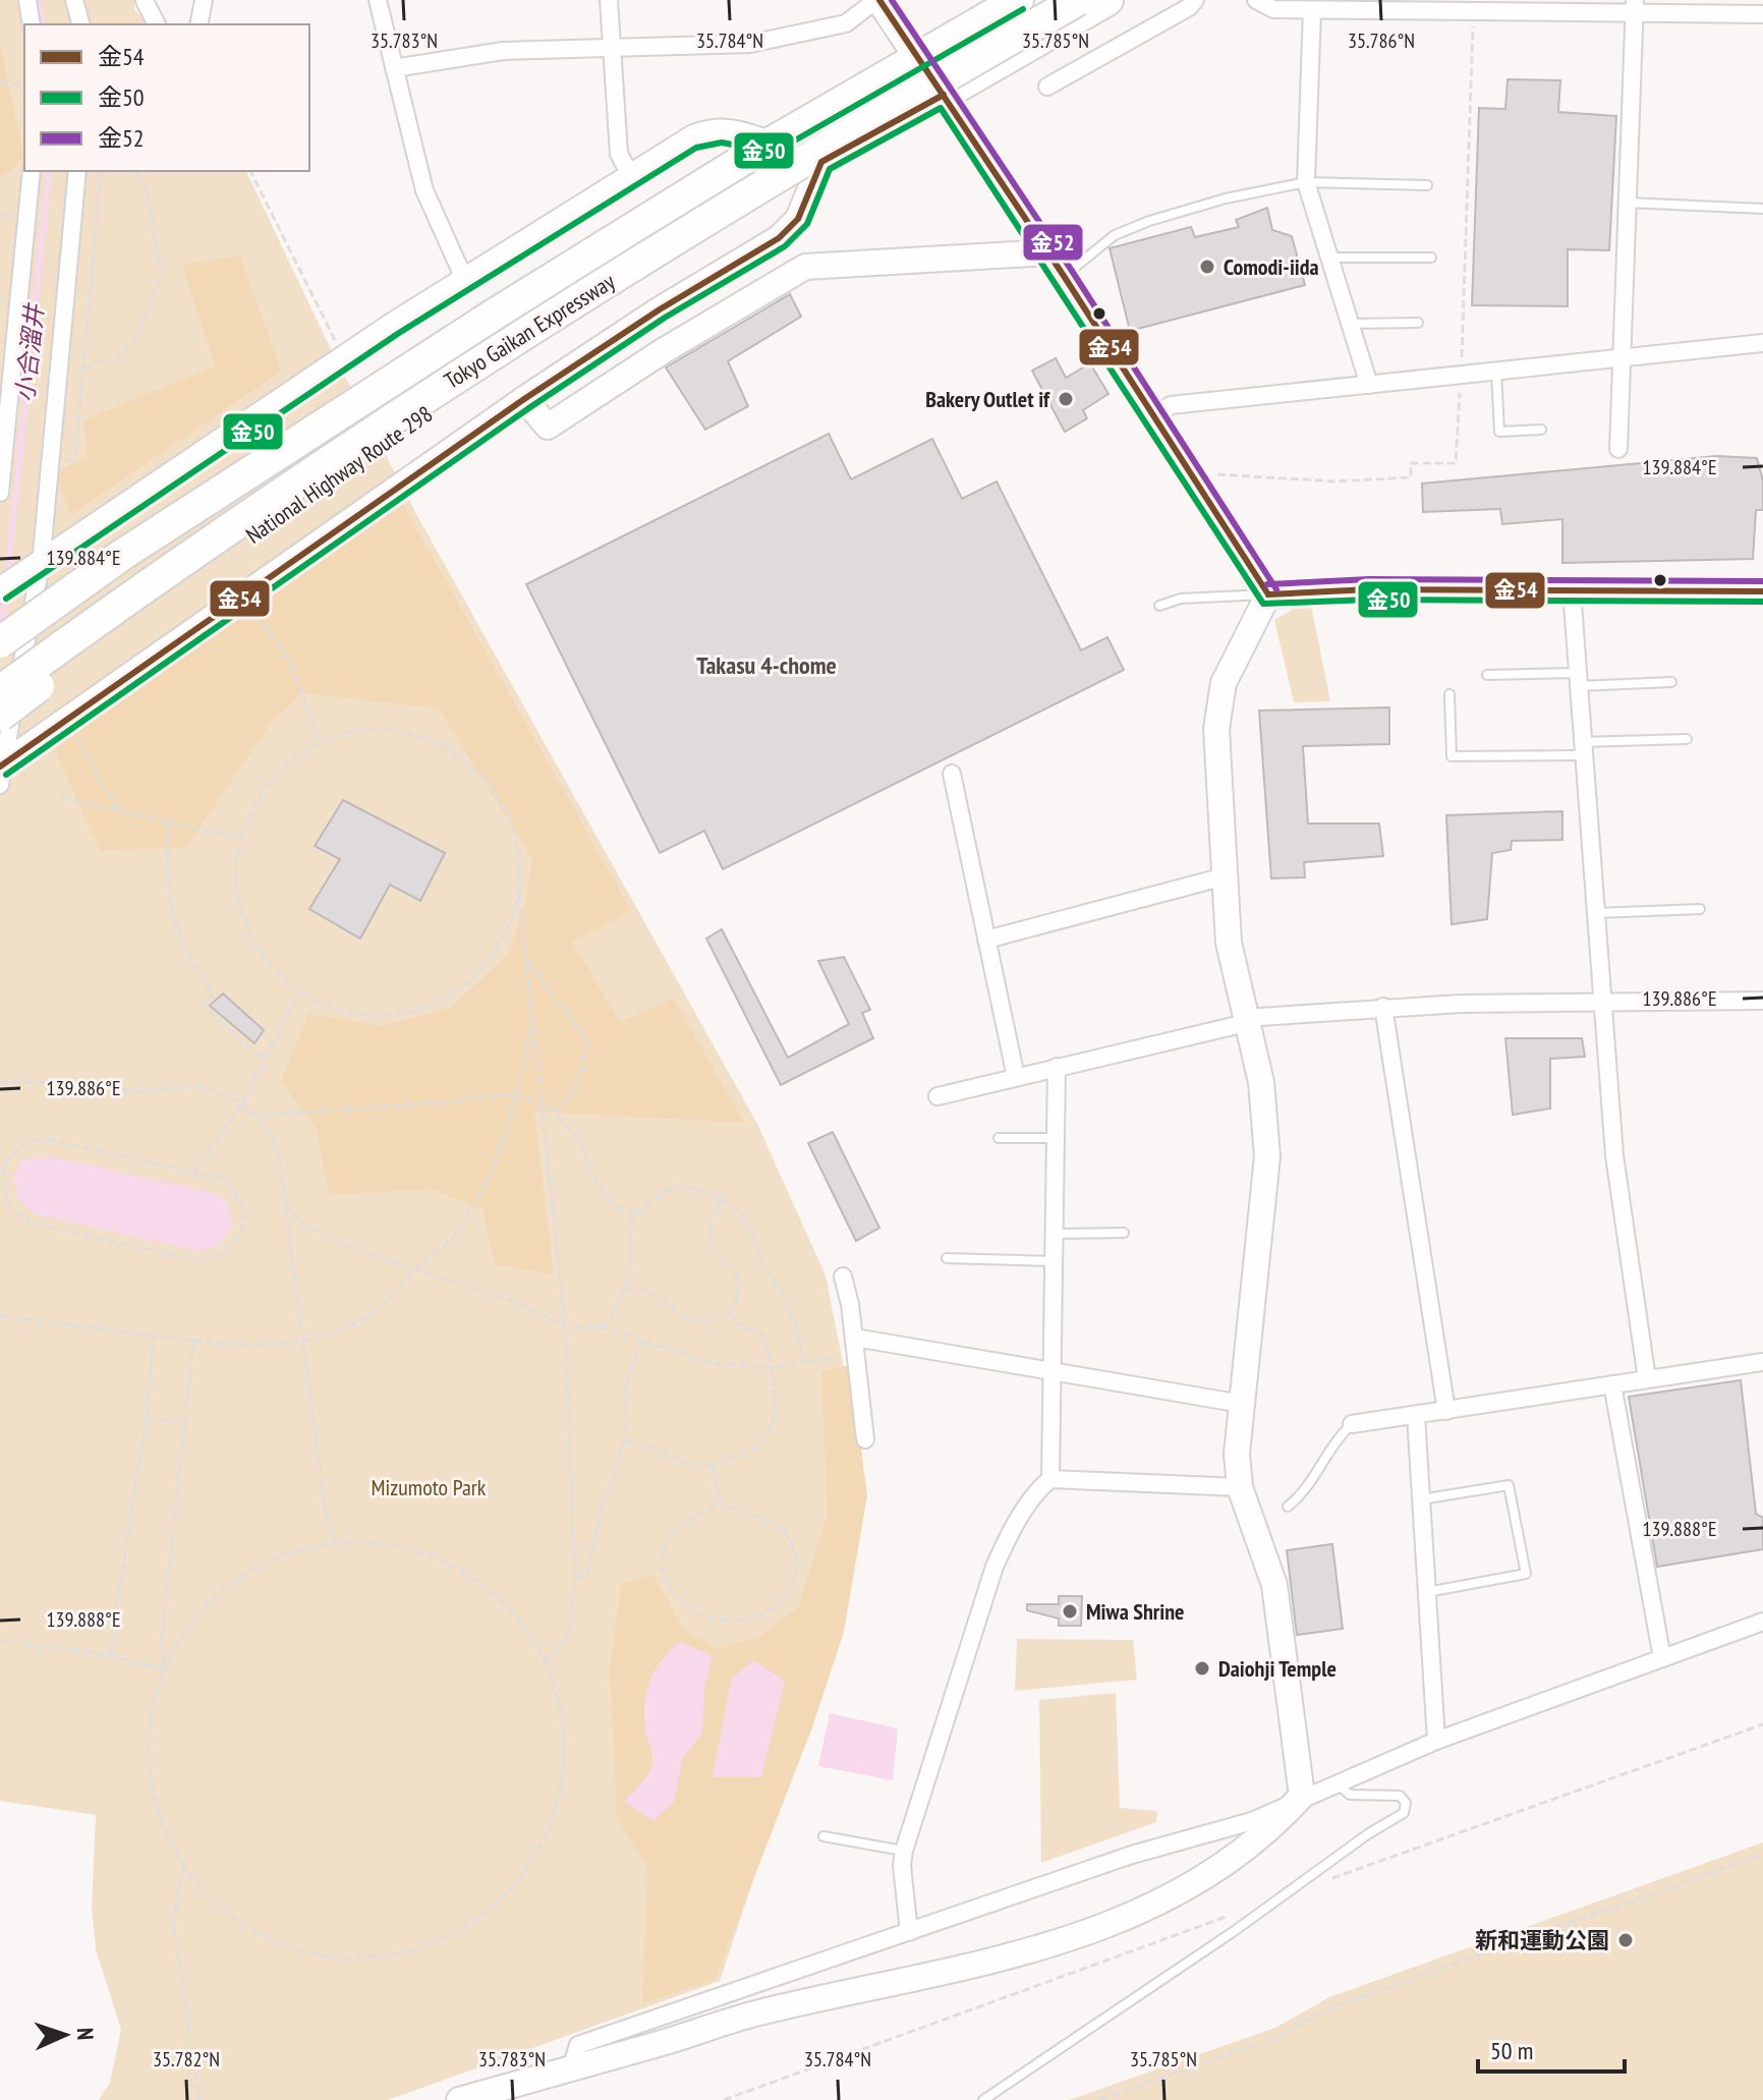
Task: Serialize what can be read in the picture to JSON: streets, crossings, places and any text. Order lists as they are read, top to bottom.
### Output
{
  "streets": {
    "highway": ["Tokyo Gaikan Expressway", "National Highway Route 298"]
  },
  "districts": ["Takasu 4-chome"],
  "water": ["小合溜井"],
  "parks": ["Mizumoto Park"],
  "places": [
    "Comodi-iida",
    "Bakery Outlet if",
    "Miwa Shrine",
    "Daiohji Temple",
    "新和運動公園"
  ],
  "lines": ["transit line 金54", "transit line 金52", "transit line 金50"],
  "legend": ["金54", "金50", "金52"],
  "scale_bar": "50 m",
  "north": "right",
  "coordinates": [
    "35.783°N",
    "35.784°N",
    "35.786°N",
    "35.785°N",
    "139.884°E",
    "139.886°E",
    "139.888°E",
    "35.782°N"
  ]
}
